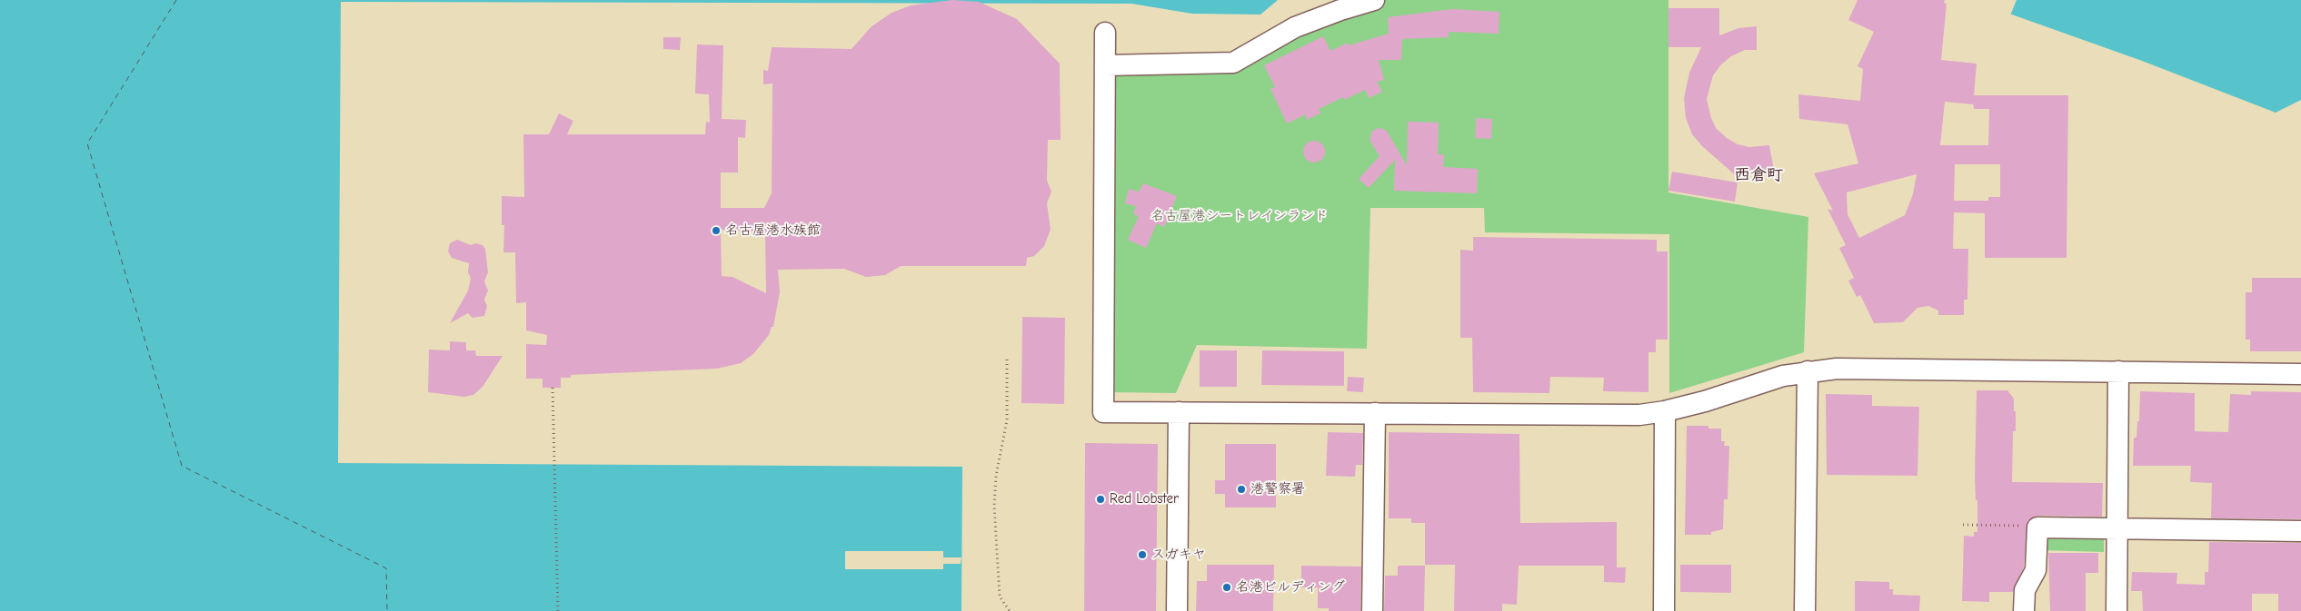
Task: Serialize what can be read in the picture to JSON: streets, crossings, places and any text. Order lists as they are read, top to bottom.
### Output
{
  "districts": ["西倉町"],
  "parks": ["名古屋港シートレインランド"],
  "places": [
    "名古屋港水族館",
    "港警察署",
    "Red Lobster",
    "スガキヤ",
    "名港ビルディング"
  ]
}
